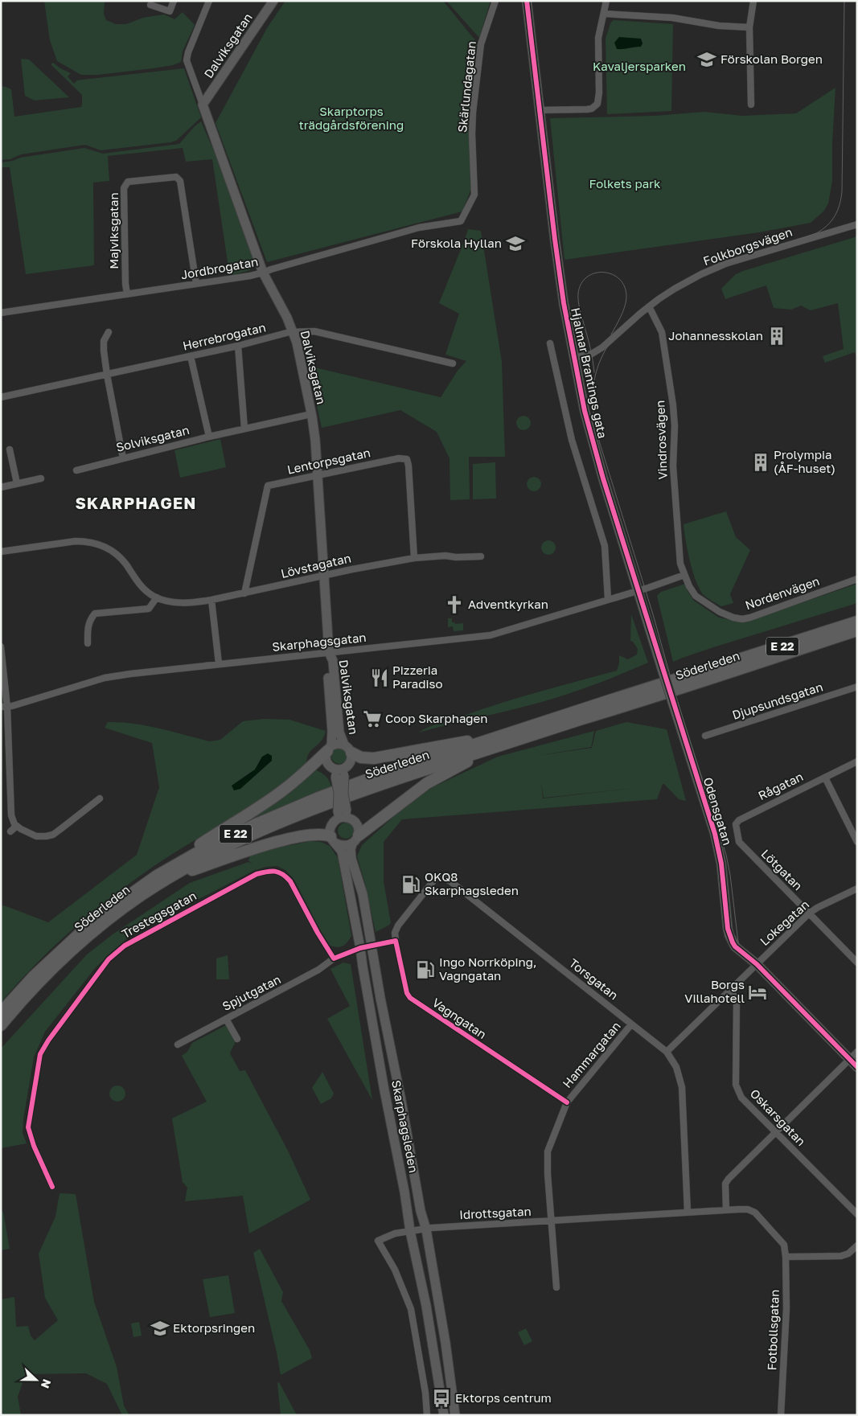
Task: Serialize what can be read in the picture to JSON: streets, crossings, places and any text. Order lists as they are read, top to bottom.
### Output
{
  "streets": {
    "highway": ["E 22", "Söderleden"],
    "street": [
      "Dalviksgatan",
      "Skärlundagatan",
      "Majviksgatan",
      "Folkborgsvägen",
      "Jordbrogatan",
      "Herrebrogatan",
      "Hjalmar Brantings gata",
      "Solviksgatan",
      "Vindrosvägen",
      "Lentorpsgatan",
      "Lövstagatan",
      "Nordenvägen",
      "Skarphagsgatan",
      "Djupsundsgatan",
      "Rågatan",
      "Odensgatan",
      "Lötgatan",
      "Trestegsgatan",
      "Lokegatan",
      "Torsgatan",
      "Spjutgatan",
      "Vagngatan",
      "Hammargatan",
      "Oskarsgatan",
      "Skarphagsleden",
      "Idrottsgatan",
      "Fotbollsgatan"
    ]
  },
  "crossings": [
    ["Dalviksgatan", "Jordbrogatan"],
    ["Dalviksgatan", "Herrebrogatan"],
    ["Dalviksgatan", "Solviksgatan"],
    ["Dalviksgatan", "Lentorpsgatan"],
    ["Dalviksgatan", "Lövstagatan"],
    ["Dalviksgatan", "Skarphagsgatan"],
    ["Skärlundagatan", "Jordbrogatan"],
    ["Majviksgatan", "Jordbrogatan"],
    ["Folkborgsvägen", "Hjalmar Brantings gata"],
    ["Folkborgsvägen", "Vindrosvägen"],
    ["Hjalmar Brantings gata", "Skarphagsgatan"],
    ["Hjalmar Brantings gata", "Odensgatan"],
    ["Vindrosvägen", "Nordenvägen"],
    ["Lentorpsgatan", "Lövstagatan"],
    ["Rågatan", "Lötgatan"],
    ["Odensgatan", "Lokegatan"],
    ["Lötgatan", "Lokegatan"],
    ["Trestegsgatan", "Spjutgatan"],
    ["Lokegatan", "Torsgatan"],
    ["Lokegatan", "Oskarsgatan"],
    ["Torsgatan", "Vagngatan"],
    ["Torsgatan", "Hammargatan"],
    ["Torsgatan", "Idrottsgatan"],
    ["Vagngatan", "Hammargatan"],
    ["Hammargatan", "Idrottsgatan"],
    ["Skarphagsleden", "Idrottsgatan"],
    ["Idrottsgatan", "Fotbollsgatan"]
  ],
  "districts": ["SKARPHAGEN"],
  "parks": ["Kavaljersparken", "Skarptorps trädgårdsförening", "Folkets park"],
  "places": {
    "school or university": ["Förskolan Borgen", "Förskola Hyllan", "Ektorpsringen"],
    "building": ["Johannesskolan", "Prolympia (ÅF-huset)"],
    "church": ["Adventkyrkan"],
    "restaurant": ["Pizzeria Paradiso"],
    "supermarket": ["Coop Skarphagen"],
    "fuel station": ["OKQ8 Skarphagsleden", "Ingo Norrköping, Vagngatan"],
    "hotel": ["Borgs Villahotell"],
    "bus stop": ["Ektorps centrum"]
  },
  "north": "right"
}
